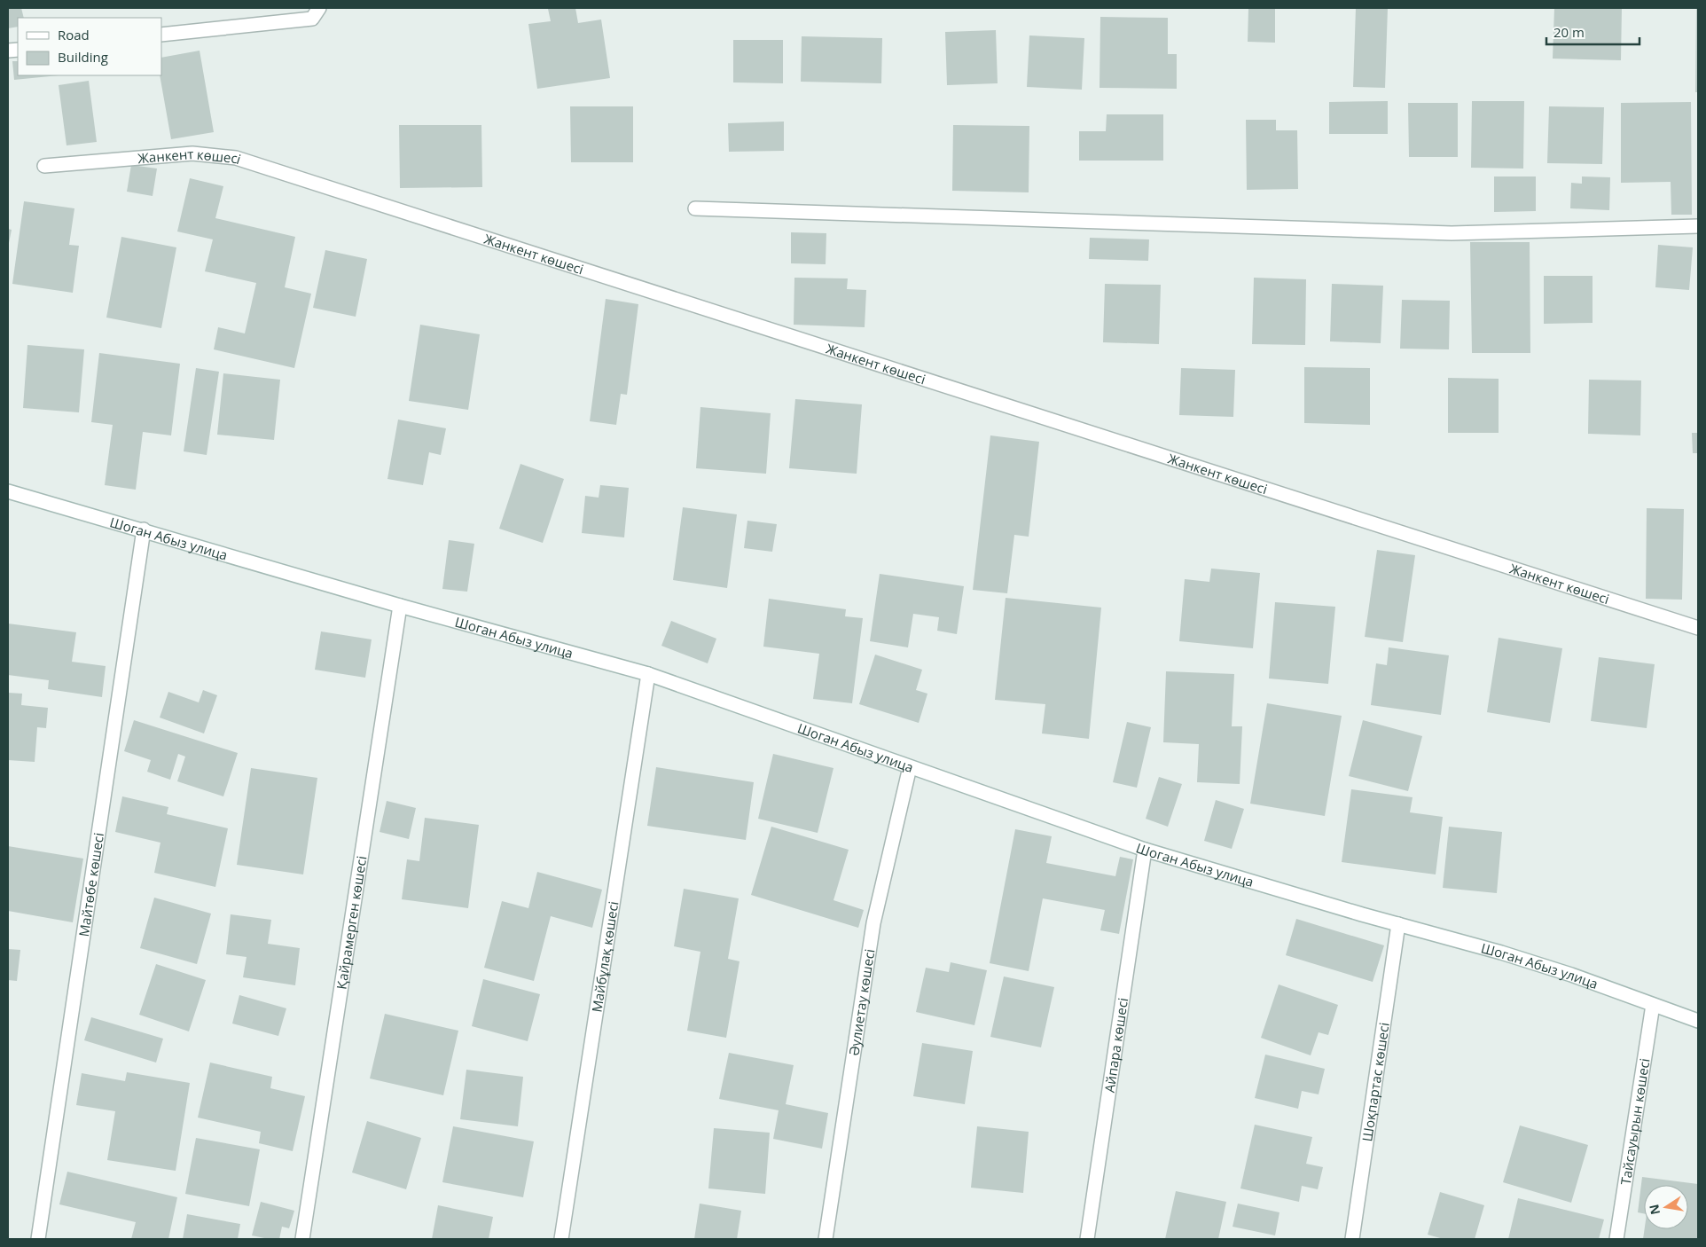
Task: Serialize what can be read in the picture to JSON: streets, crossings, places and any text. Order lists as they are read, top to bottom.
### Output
{
  "streets": {
    "street": [
      "Жанкент көшесі",
      "Шоган Абыз улица",
      "Майтөбе көшесі",
      "Қайрамерген көшесі",
      "Майбұлақ көшесі",
      "Әулиетау көшесі",
      "Айпара көшесі",
      "Шоқпартас көшесі",
      "Тайсауырын көшесі"
    ]
  },
  "crossings": [
    ["Шоган Абыз улица", "Майтөбе көшесі"],
    ["Шоган Абыз улица", "Қайрамерген көшесі"],
    ["Шоган Абыз улица", "Майбұлақ көшесі"],
    ["Шоган Абыз улица", "Әулиетау көшесі"],
    ["Шоган Абыз улица", "Айпара көшесі"],
    ["Шоган Абыз улица", "Шоқпартас көшесі"],
    ["Шоган Абыз улица", "Тайсауырын көшесі"]
  ],
  "legend": ["Road", "Building"],
  "scale_bar": "20 m",
  "north": "left"
}
